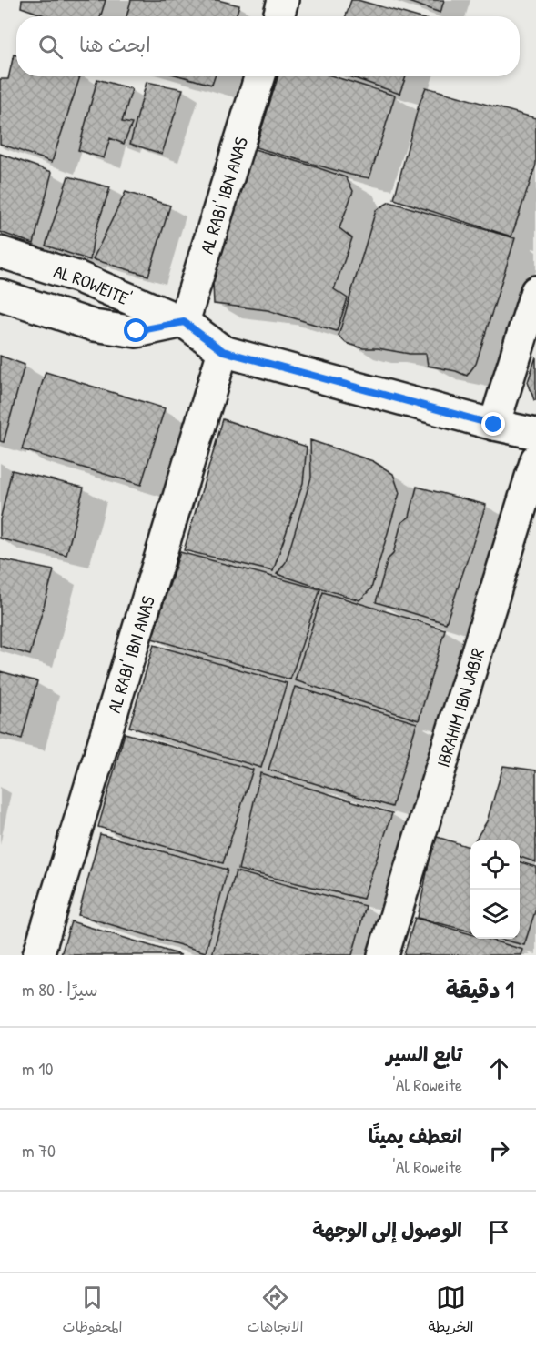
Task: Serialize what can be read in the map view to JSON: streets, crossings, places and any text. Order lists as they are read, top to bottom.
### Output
{
  "streets": {
    "street": ["AL RABI' IBN ANAS", "AL ROWEITE'", "IBRAHIM IBN JABIR"]
  },
  "crossings": [
    ["AL RABI' IBN ANAS", "AL ROWEITE'"]
  ],
  "page": {
    "search": "ابحث هنا",
    "heading": ["1 دقيقة", "سيرًا · 80 m"],
    "list": [
      ["تابع السير", "Al Roweite'", "10 m"],
      ["انعطف يمينًا", "Al Roweite'", "70 m"],
      "الوصول إلى الوجهة"
    ],
    "nav": ["الخريطة", "الاتجاهات", "المحفوظات"]
  }
}
